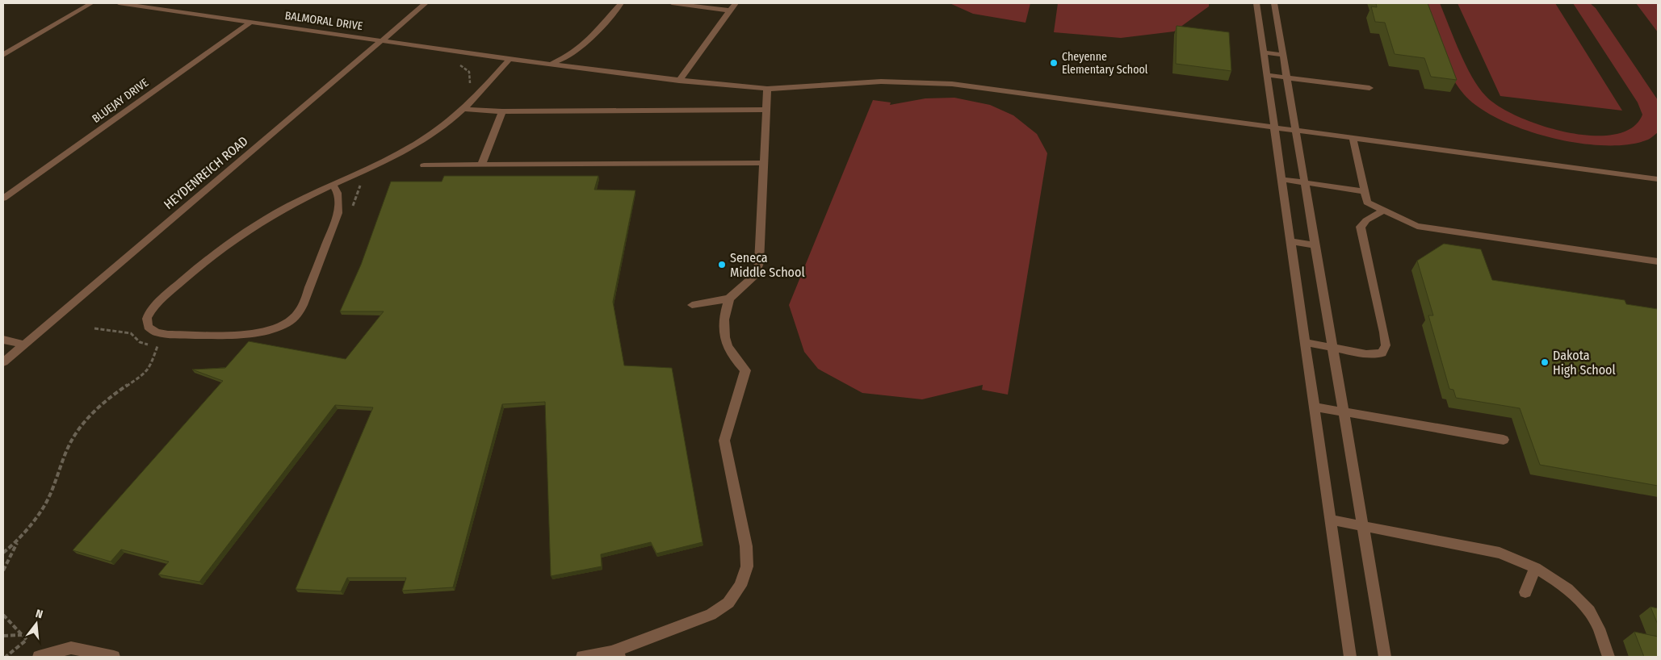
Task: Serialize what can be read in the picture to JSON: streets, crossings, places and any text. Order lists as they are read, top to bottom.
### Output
{
  "streets": {
    "street": ["BALMORAL DRIVE", "BLUEJAY DRIVE", "HEYDENREICH ROAD"]
  },
  "crossings": [
    ["BALMORAL DRIVE", "BLUEJAY DRIVE"],
    ["BALMORAL DRIVE", "HEYDENREICH ROAD"]
  ],
  "places": ["Cheyenne Elementary School", "Seneca Middle School", "Dakota High School"],
  "north": "top"
}
